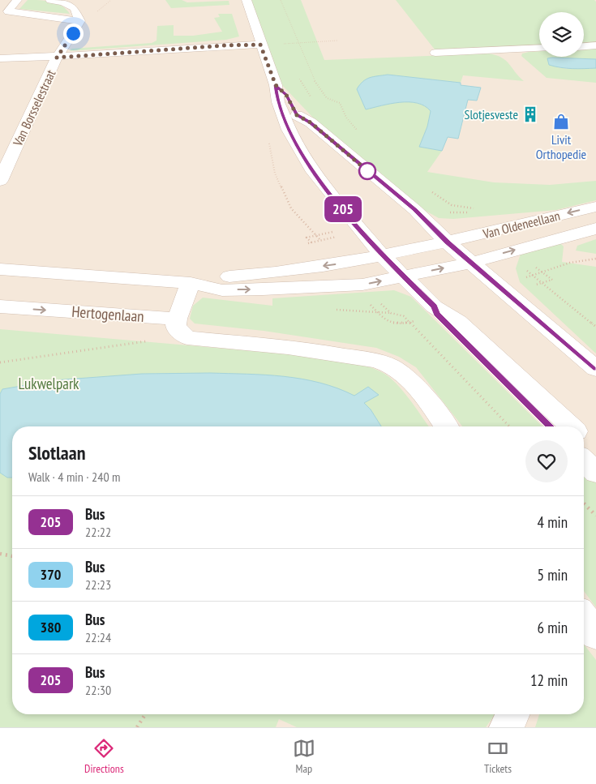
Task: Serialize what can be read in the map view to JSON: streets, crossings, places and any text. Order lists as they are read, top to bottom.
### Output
{
  "streets": {
    "street": ["Van Borsselestraat", "Van Oldeneellaan", "Hertogenlaan"]
  },
  "parks": ["Lukwelpark"],
  "places": {
    "building": ["Slotjesveste"],
    "shop": ["Livit Orthopedie"]
  },
  "lines": ["bus line 205"],
  "page": {
    "on_map": "205",
    "heading": ["Slotlaan", "Walk · 4 min · 240 m"],
    "list": [
      {
        "mark": "205",
        "name": "Bus",
        "note": "22:22",
        "value": "4 min"
      },
      {
        "mark": "370",
        "name": "Bus",
        "note": "22:23",
        "value": "5 min"
      },
      {
        "mark": "380",
        "name": "Bus",
        "note": "22:24",
        "value": "6 min"
      },
      {
        "mark": "205",
        "name": "Bus",
        "note": "22:30",
        "value": "12 min"
      }
    ],
    "tabs": ["Directions", "Map", "Tickets"]
  }
}
